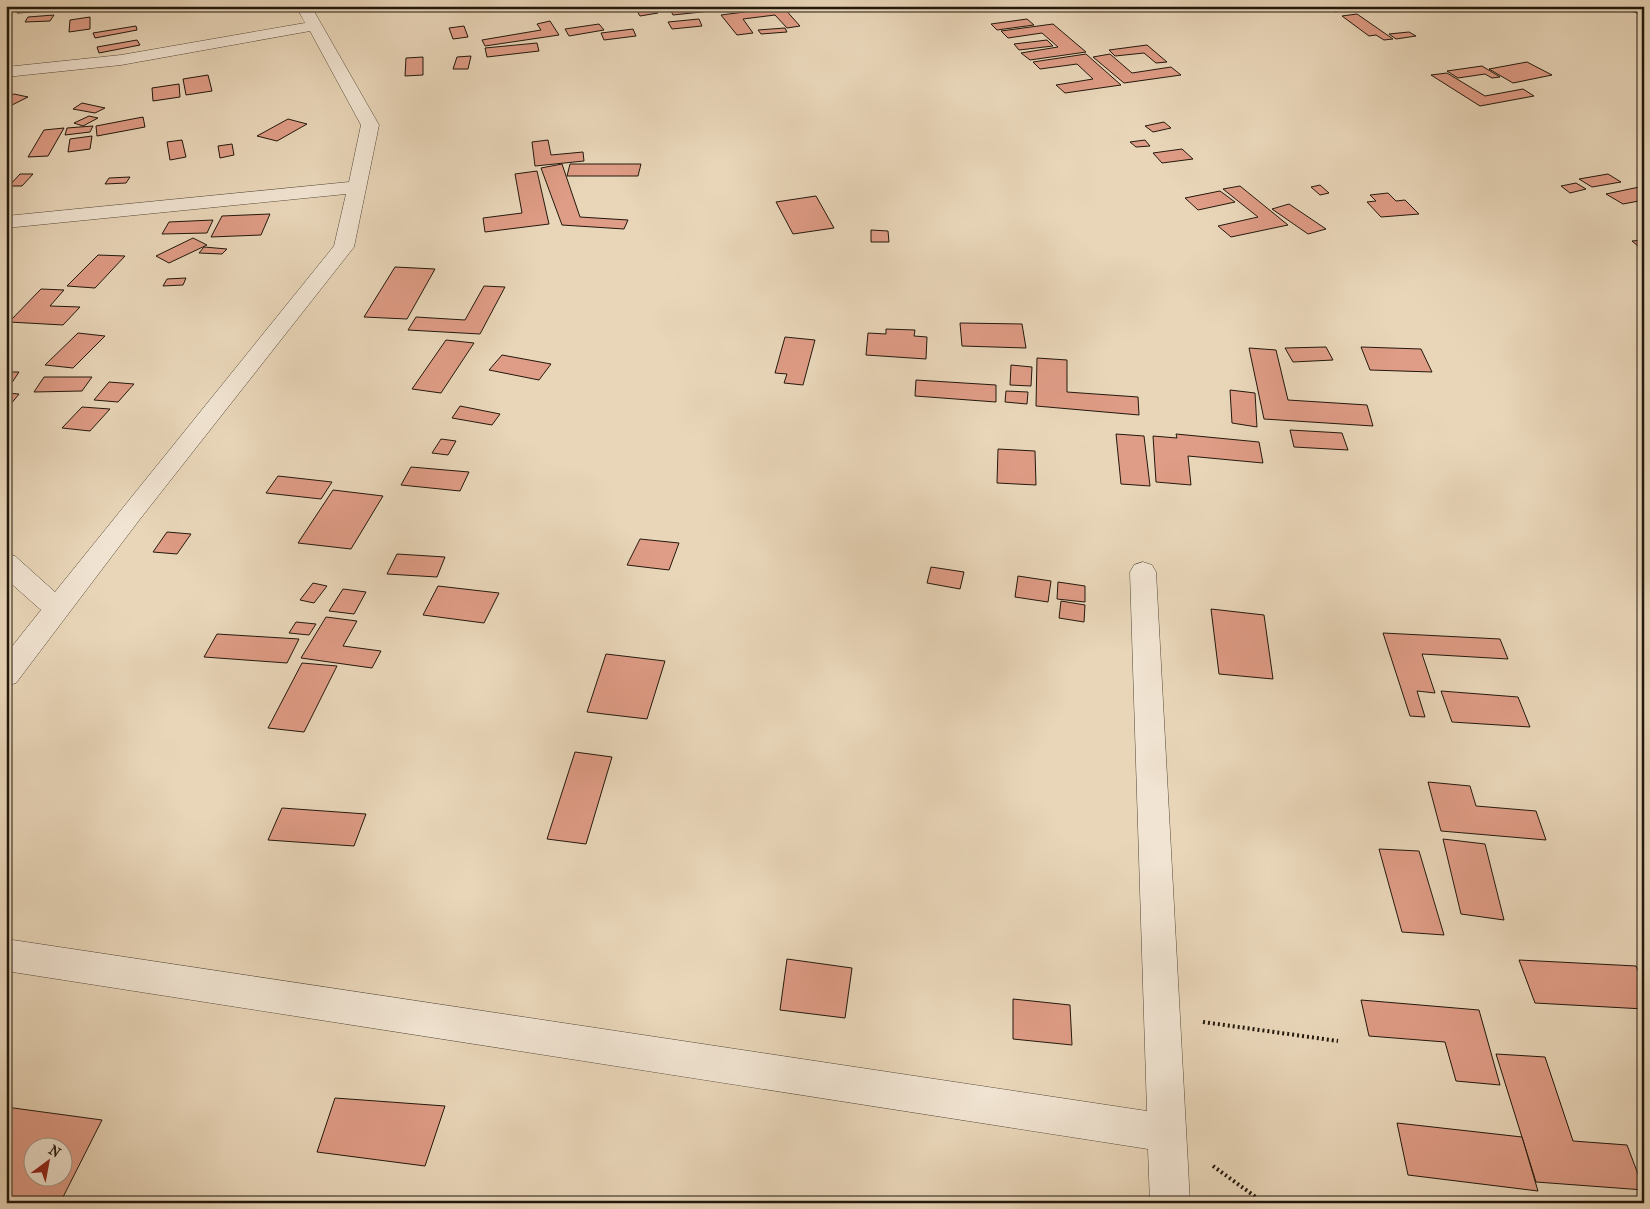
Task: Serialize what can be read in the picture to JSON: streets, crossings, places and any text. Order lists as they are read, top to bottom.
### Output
{
  "north": "top right"
}
